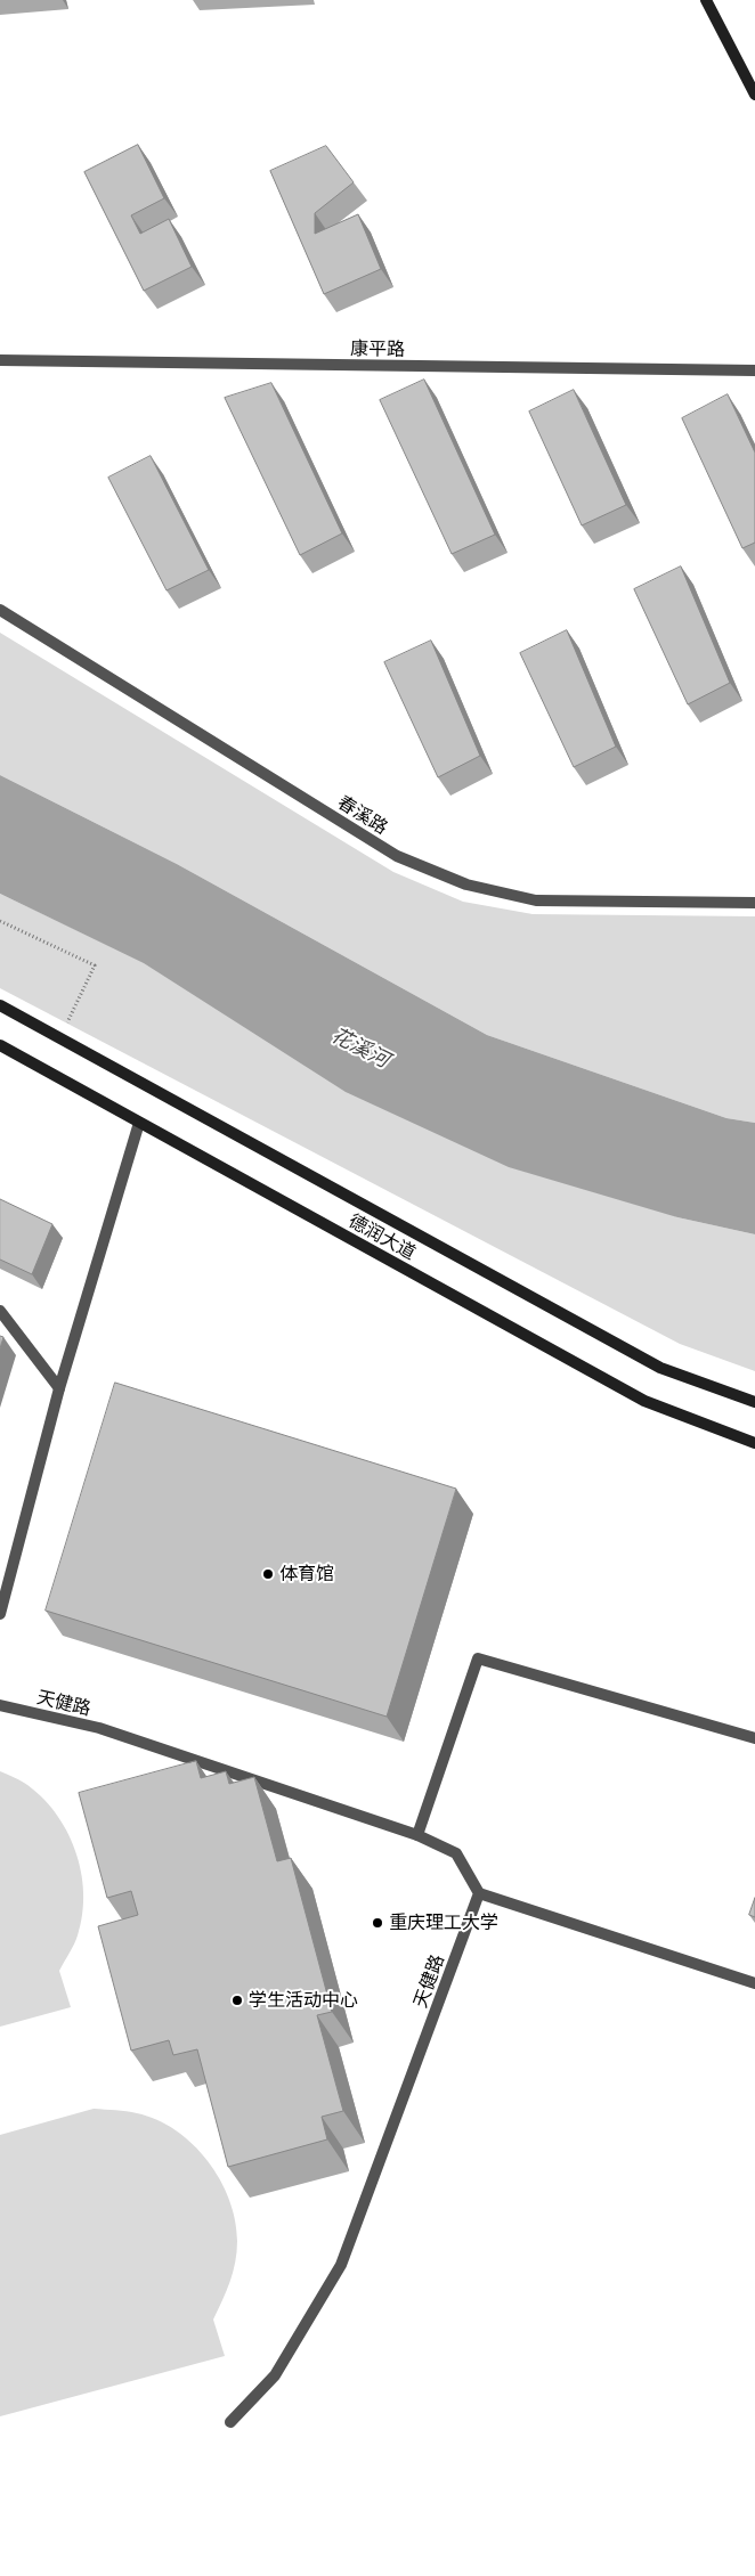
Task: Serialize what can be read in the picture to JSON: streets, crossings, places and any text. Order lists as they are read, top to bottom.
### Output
{
  "streets": {
    "main road": ["德润大道"],
    "street": ["康平路", "春溪路", "天健路"]
  },
  "water": ["花溪河"],
  "places": ["体育馆", "重庆理工大学", "学生活动中心"]
}
